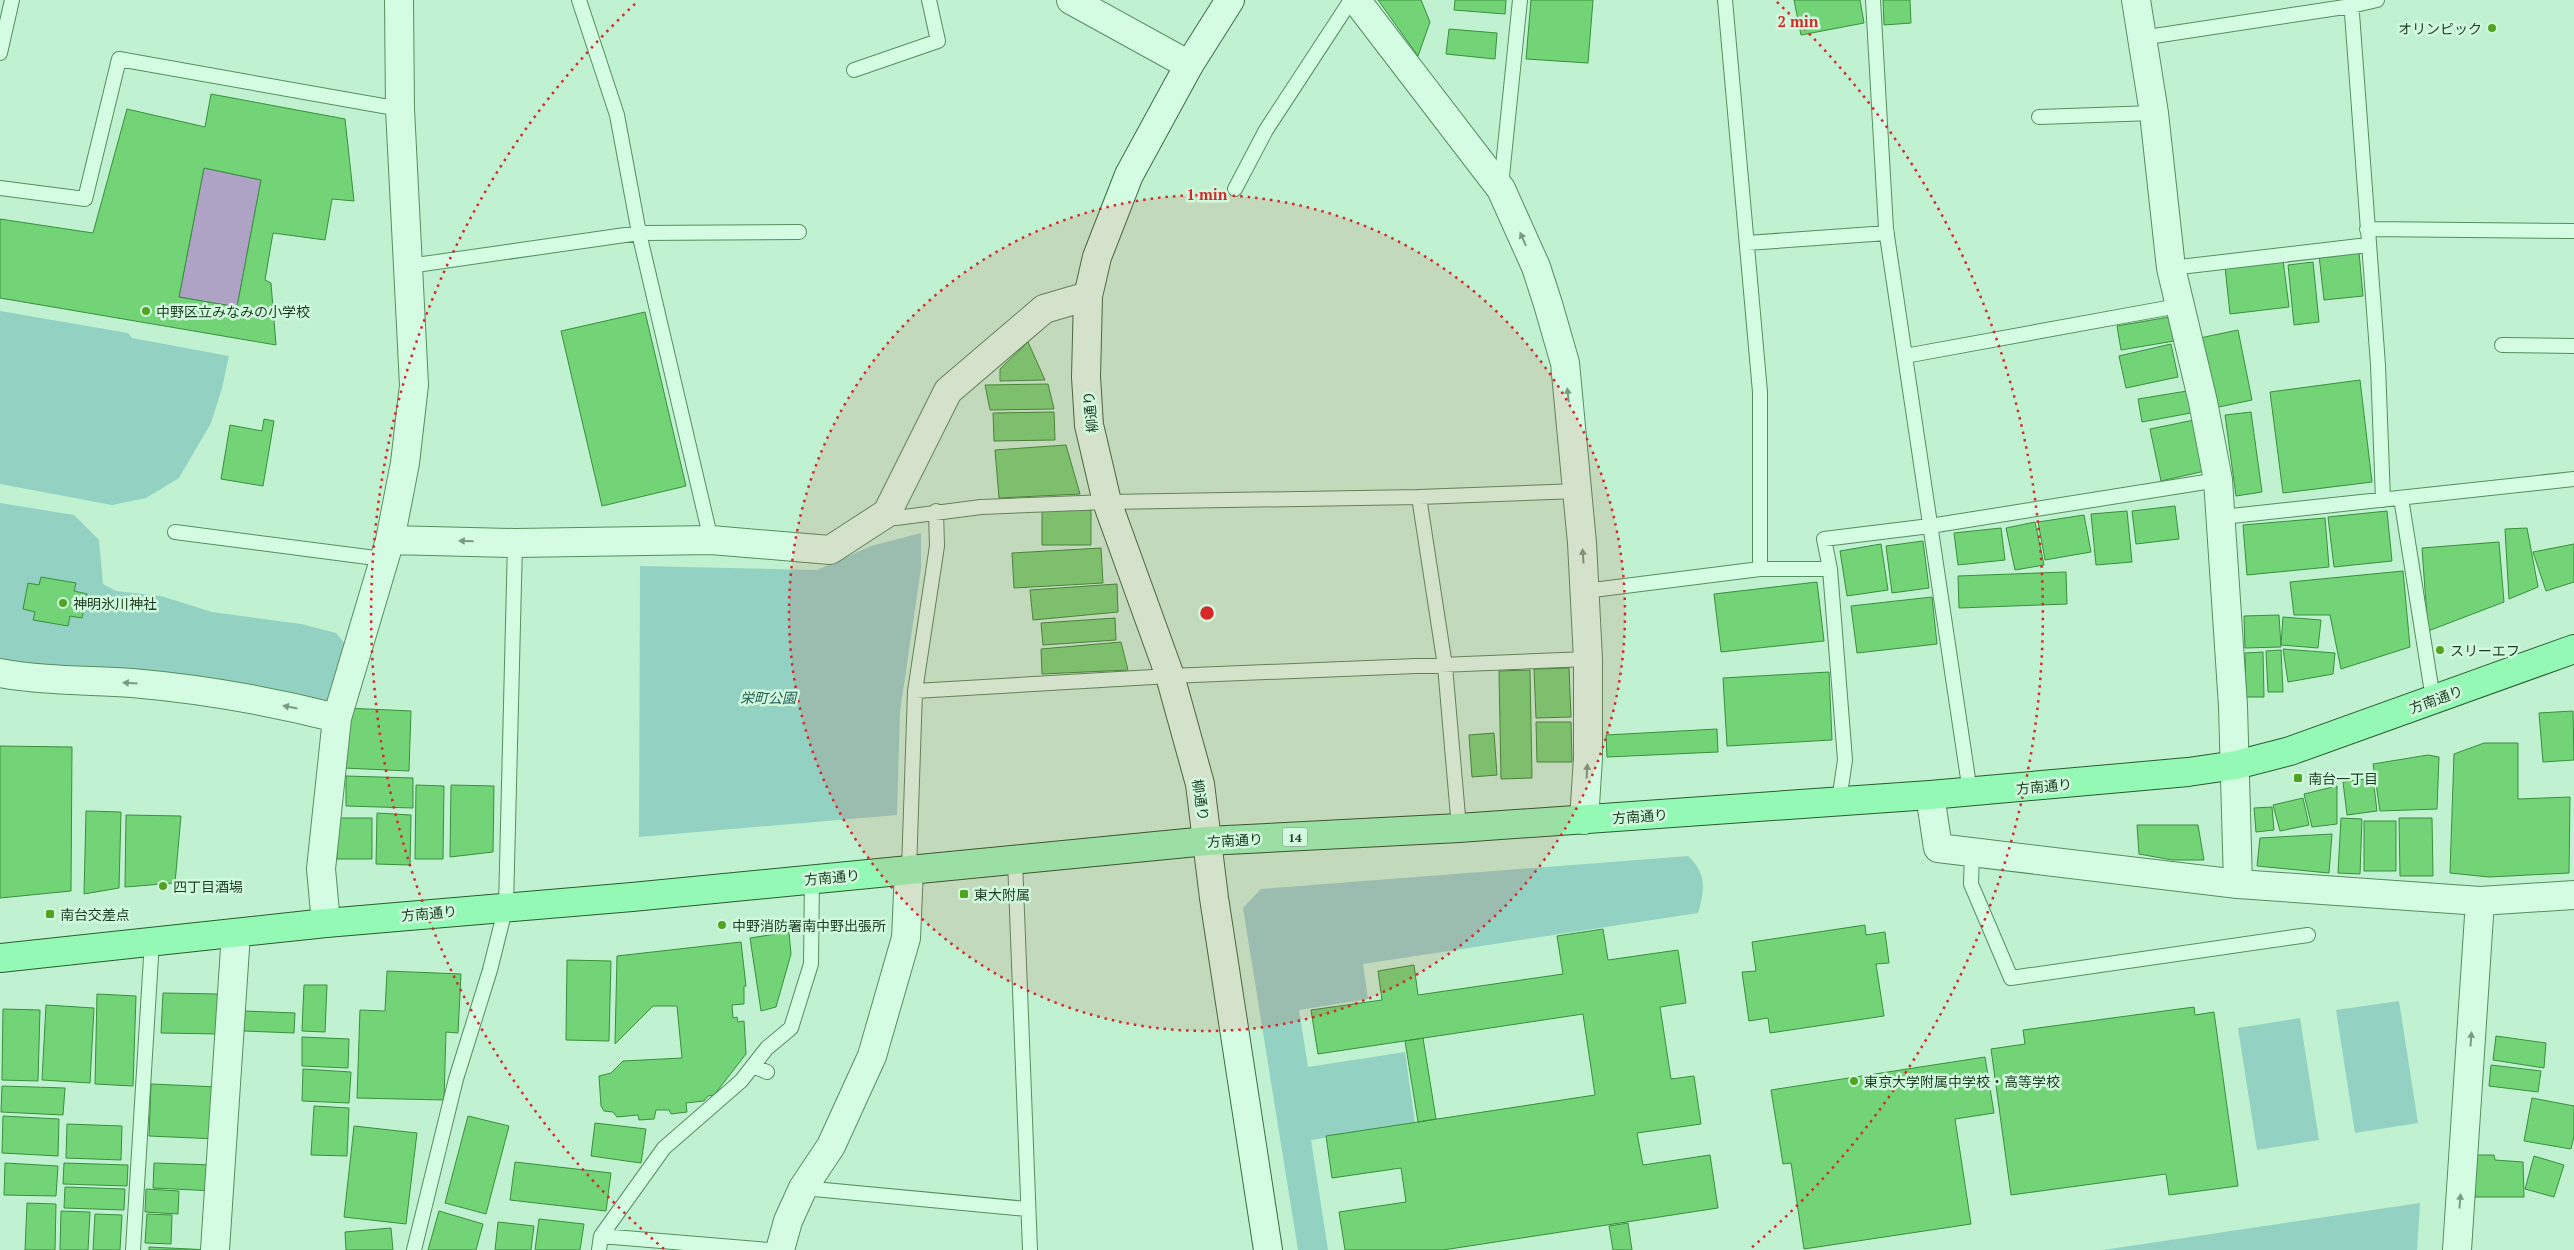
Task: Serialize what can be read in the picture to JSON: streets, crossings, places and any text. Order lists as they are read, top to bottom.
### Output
{
  "streets": {
    "main road": ["方南通り", "14"],
    "street": ["柳通り"]
  },
  "crossings": [
    ["柳通り", "方南通り"]
  ],
  "parks": ["栄町公園"],
  "places": {
    "other": [
      "オリンピック",
      "中野区立みなみの小学校",
      "神明氷川神社",
      "スリーエフ",
      "四丁目酒場",
      "中野消防署南中野出張所",
      "東京大学附属中学校・高等学校"
    ],
    "transit": ["南台一丁目", "東大附属", "南台交差点"]
  },
  "rings": ["2 min", "1 min"]
}
